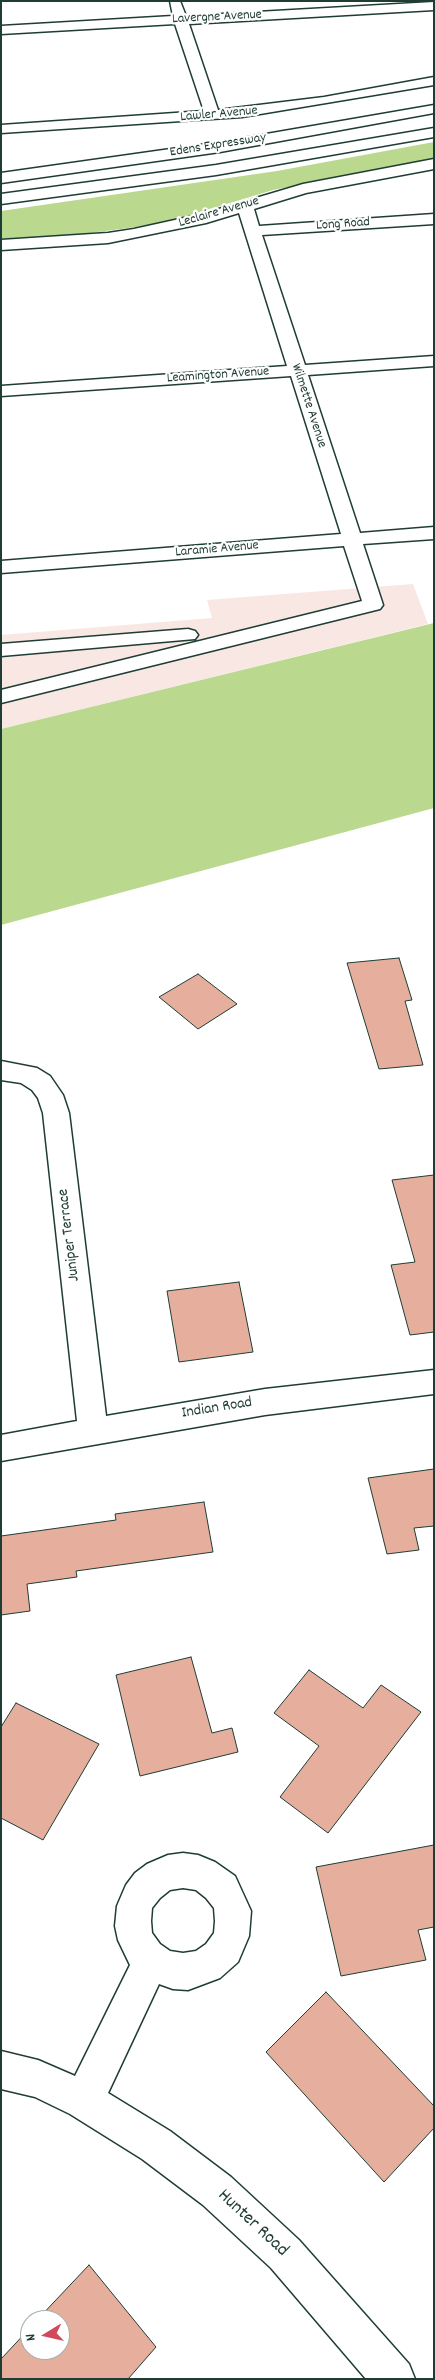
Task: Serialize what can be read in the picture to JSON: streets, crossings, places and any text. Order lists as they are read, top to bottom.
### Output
{
  "streets": {
    "main road": [
      "Lavergne Avenue",
      "Lawler Avenue",
      "Edens Expressway",
      "Leclaire Avenue",
      "Long Road",
      "Leamington Avenue",
      "Wilmette Avenue",
      "Laramie Avenue",
      "Juniper Terrace",
      "Indian Road",
      "Hunter Road"
    ]
  },
  "crossings": [
    ["Leclaire Avenue", "Wilmette Avenue"],
    ["Long Road", "Wilmette Avenue"],
    ["Leamington Avenue", "Wilmette Avenue"],
    ["Wilmette Avenue", "Laramie Avenue"],
    ["Juniper Terrace", "Indian Road"]
  ],
  "north": "left"
}
